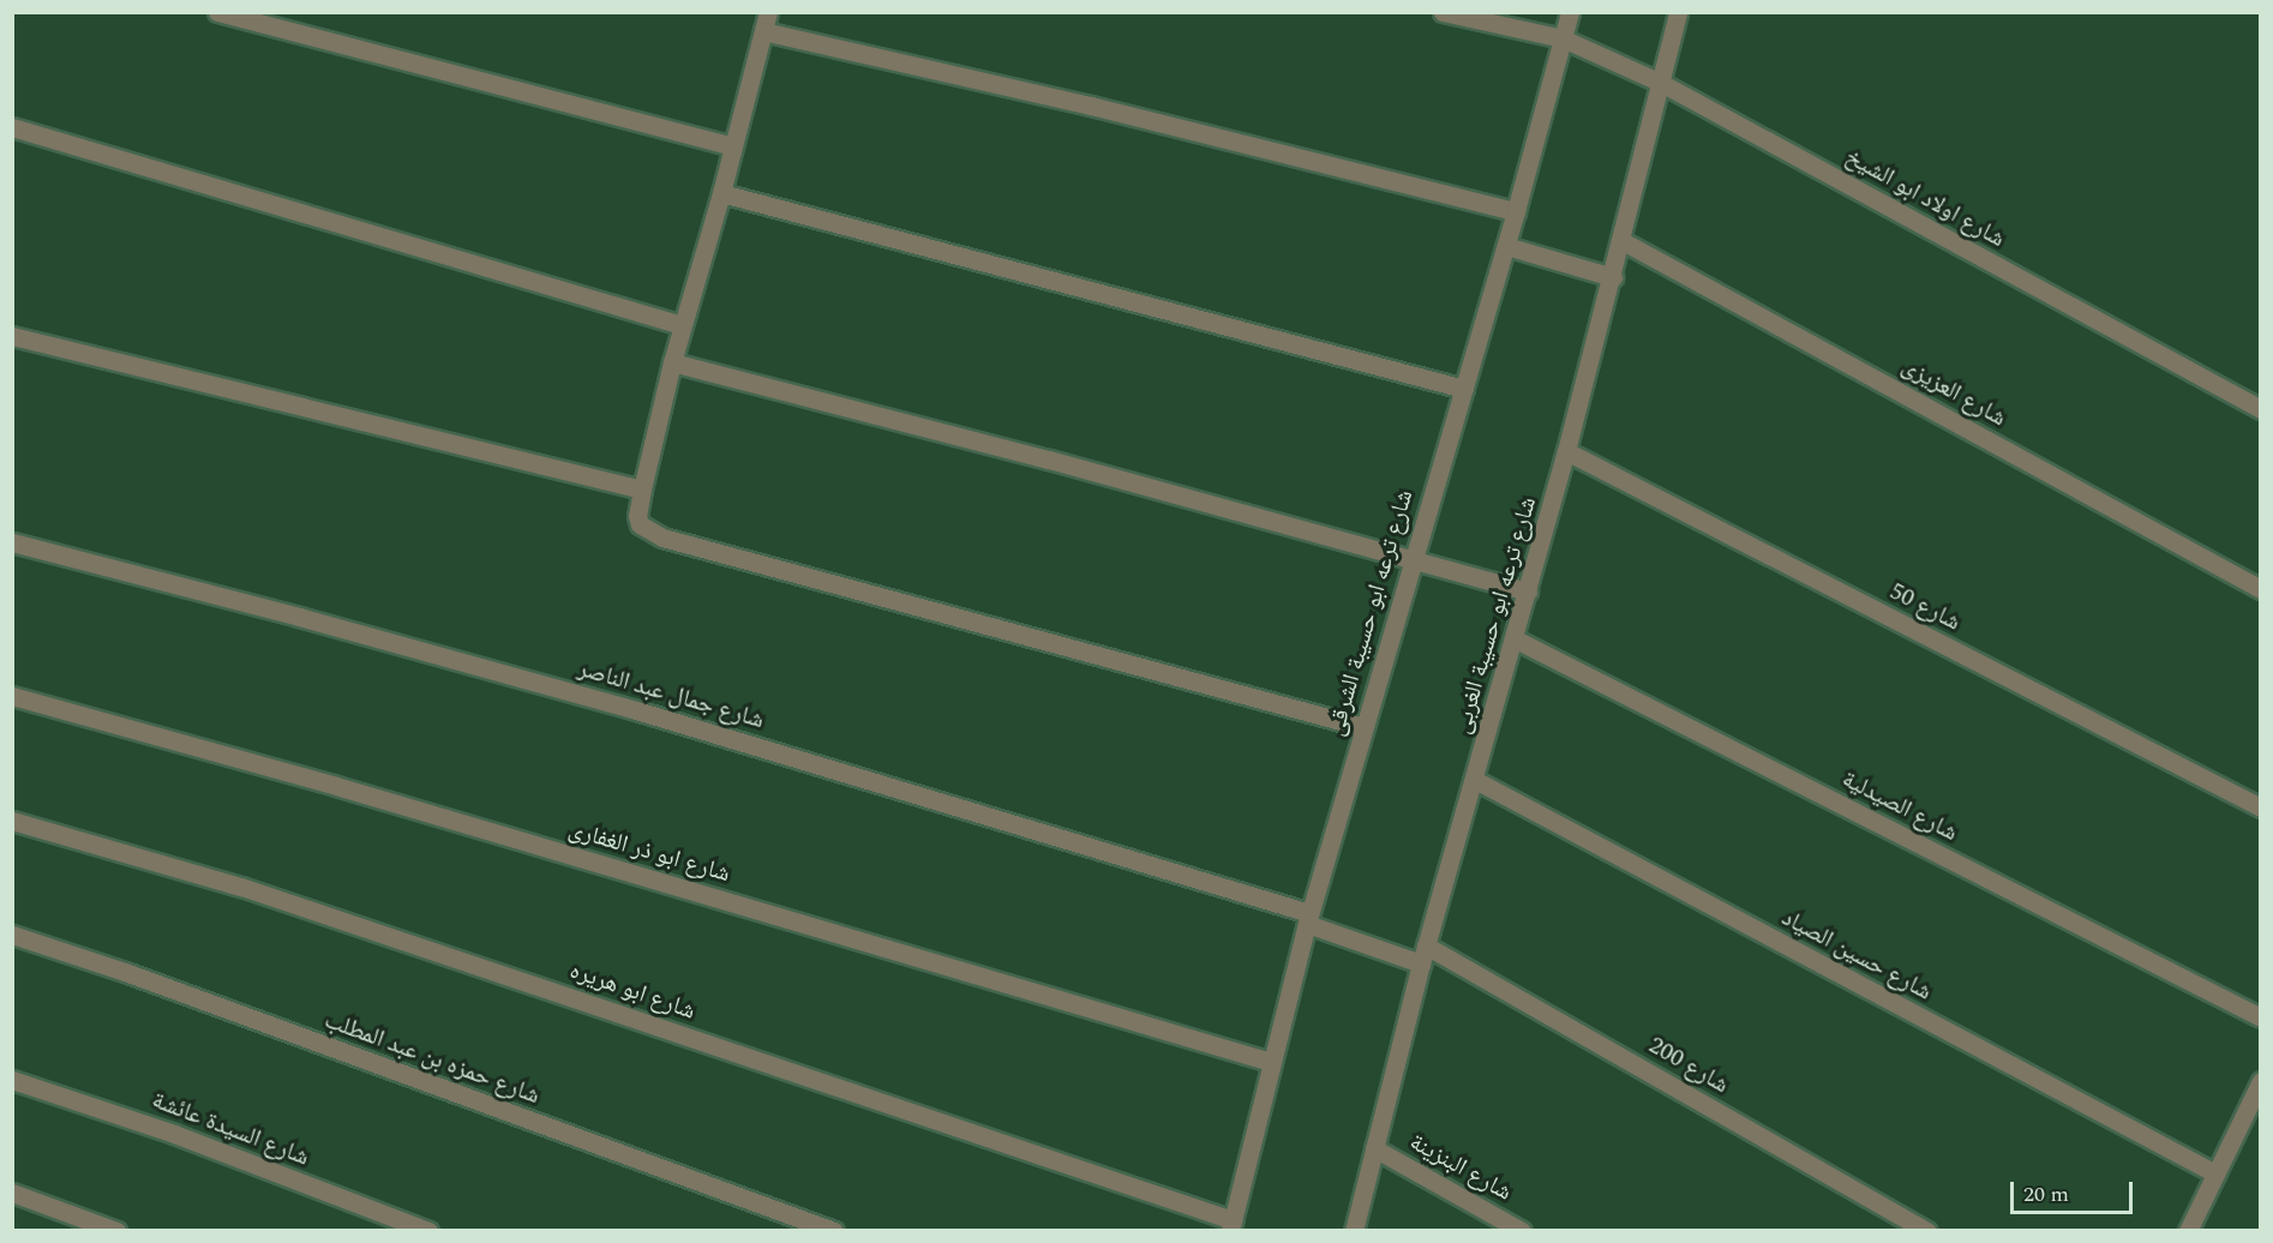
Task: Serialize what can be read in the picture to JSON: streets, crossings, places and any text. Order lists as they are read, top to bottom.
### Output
{
  "streets": {
    "street": [
      "شارع اولاد ابو الشيخ",
      "شارع العزيزى",
      "شارع 50",
      "شارع ترعه ابو حسيبة الشرقى",
      "شارع ترعه ابو حسيبة الغربى",
      "شارع جمال عبد الناصر",
      "شارع الصيدلية",
      "شارع ابو ذر الغفارى",
      "شارع حسين الصياد",
      "شارع ابو هريره",
      "شارع حمزه بن عبد المطلب",
      "شارع 200",
      "شارع السيدة عائشة",
      "شارع البنزينة"
    ]
  },
  "crossings": [
    ["شارع اولاد ابو الشيخ", "شارع ترعه ابو حسيبة الشرقى"],
    ["شارع اولاد ابو الشيخ", "شارع ترعه ابو حسيبة الغربى"],
    ["شارع العزيزى", "شارع ترعه ابو حسيبة الغربى"],
    ["شارع 50", "شارع ترعه ابو حسيبة الغربى"],
    ["شارع ترعه ابو حسيبة الشرقى", "شارع جمال عبد الناصر"],
    ["شارع ترعه ابو حسيبة الشرقى", "شارع ابو ذر الغفارى"],
    ["شارع ترعه ابو حسيبة الشرقى", "شارع ابو هريره"],
    ["شارع ترعه ابو حسيبة الغربى", "شارع جمال عبد الناصر"],
    ["شارع ترعه ابو حسيبة الغربى", "شارع الصيدلية"],
    ["شارع ترعه ابو حسيبة الغربى", "شارع حسين الصياد"],
    ["شارع ترعه ابو حسيبة الغربى", "شارع 200"],
    ["شارع ترعه ابو حسيبة الغربى", "شارع البنزينة"]
  ],
  "scale_bar": "20 m"
}
